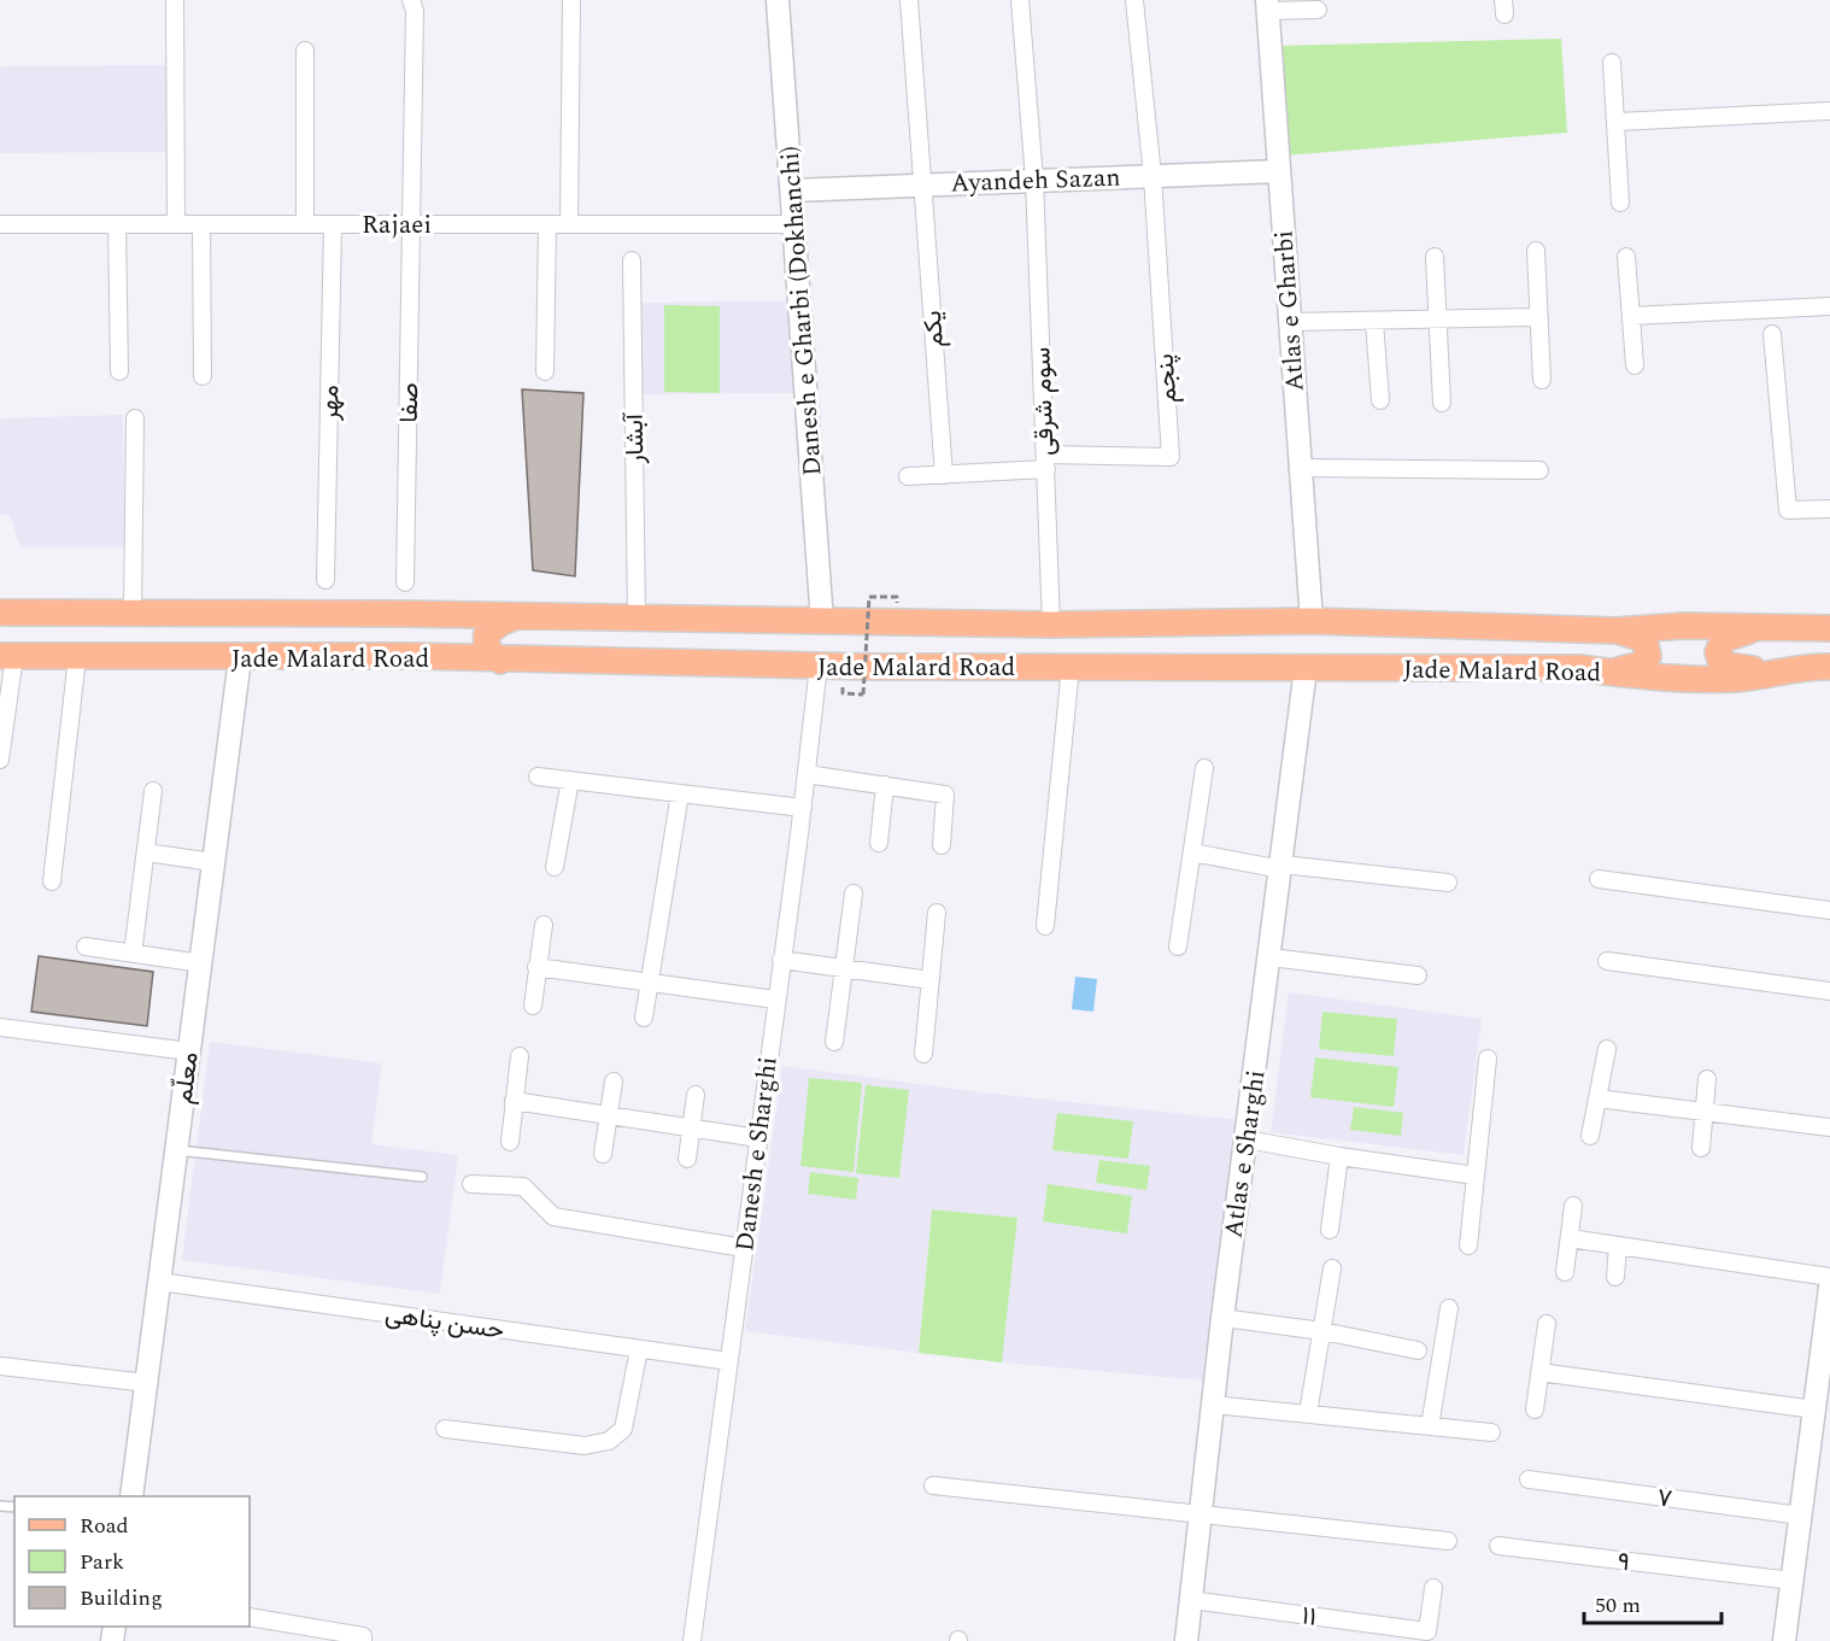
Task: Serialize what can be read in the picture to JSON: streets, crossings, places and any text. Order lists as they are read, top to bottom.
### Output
{
  "streets": {
    "main road": ["Jade Malard Road"],
    "street": [
      "Ayandeh Sazan",
      "Rajaei",
      "Danesh e Gharbi (Dokhanchi)",
      "Atlas e Gharbi",
      "یکم",
      "پنجم",
      "سوم شرقی",
      "مهر",
      "صفا",
      "آبشار",
      "معلّم",
      "Danesh e Sharghi",
      "Atlas e Sharghi",
      "حسن پناهی",
      "۷",
      "۹",
      "۱۱"
    ]
  },
  "crossings": [
    ["Ayandeh Sazan", "Danesh e Gharbi (Dokhanchi)"],
    ["Ayandeh Sazan", "Atlas e Gharbi"],
    ["Ayandeh Sazan", "یکم"],
    ["Ayandeh Sazan", "پنجم"],
    ["Ayandeh Sazan", "سوم شرقی"],
    ["Rajaei", "Danesh e Gharbi (Dokhanchi)"],
    ["Rajaei", "مهر"],
    ["Rajaei", "صفا"],
    ["Danesh e Gharbi (Dokhanchi)", "Jade Malard Road"],
    ["Atlas e Gharbi", "Jade Malard Road"],
    ["پنجم", "سوم شرقی"],
    ["سوم شرقی", "Jade Malard Road"],
    ["آبشار", "Jade Malard Road"],
    ["Jade Malard Road", "معلّم"],
    ["Jade Malard Road", "Danesh e Sharghi"],
    ["Jade Malard Road", "Atlas e Sharghi"],
    ["معلّم", "حسن پناهی"],
    ["Danesh e Sharghi", "حسن پناهی"],
    ["Atlas e Sharghi", "۱۱"]
  ],
  "legend": ["Road", "Park", "Building"],
  "scale_bar": "50 m"
}
